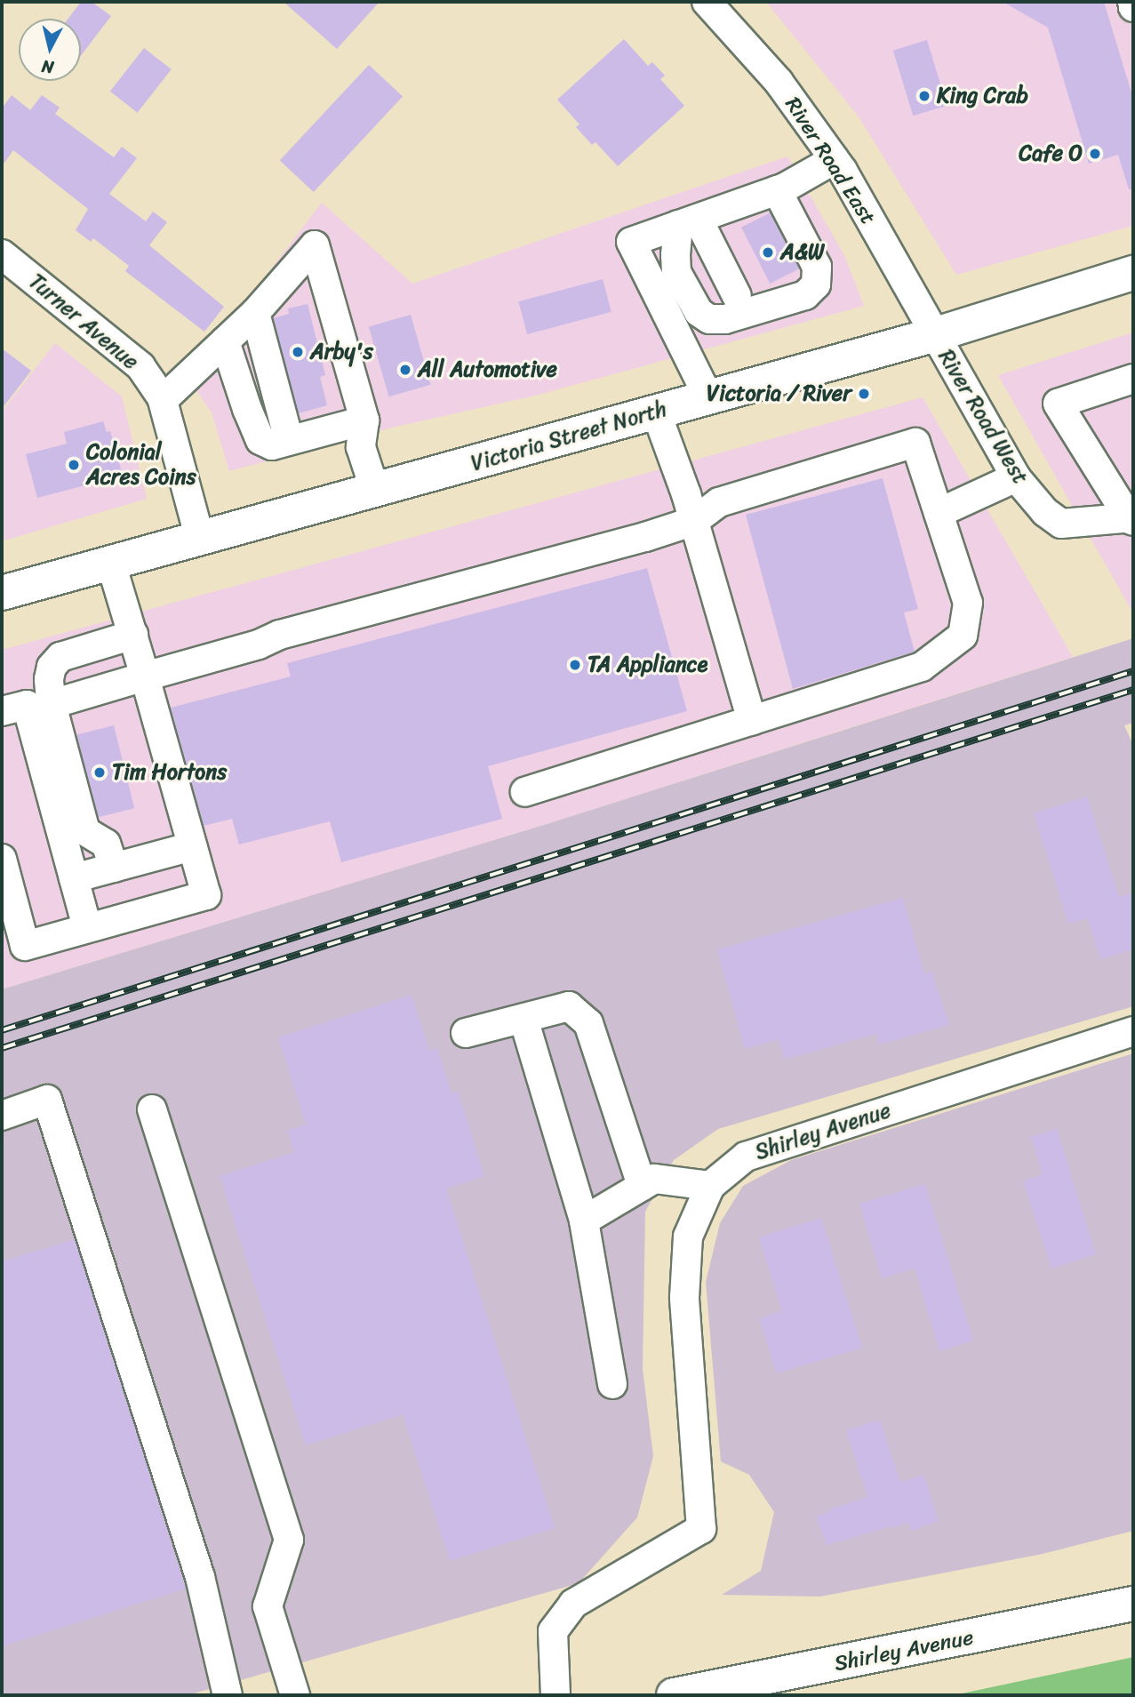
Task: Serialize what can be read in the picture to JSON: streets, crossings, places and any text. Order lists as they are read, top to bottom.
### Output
{
  "streets": {
    "main road": ["Victoria Street North", "Shirley Avenue"],
    "street": ["River Road East", "Turner Avenue", "River Road West"]
  },
  "crossings": [
    ["River Road East", "River Road West"],
    ["River Road East", "Victoria Street North"],
    ["Turner Avenue", "Victoria Street North"],
    ["River Road West", "Victoria Street North"]
  ],
  "places": [
    "King Crab",
    "Cafe O",
    "A&W",
    "Arby's",
    "All Automotive",
    "Victoria / River",
    "Colonial Acres Coins",
    "TA Appliance",
    "Tim Hortons"
  ],
  "north": "bottom"
}
